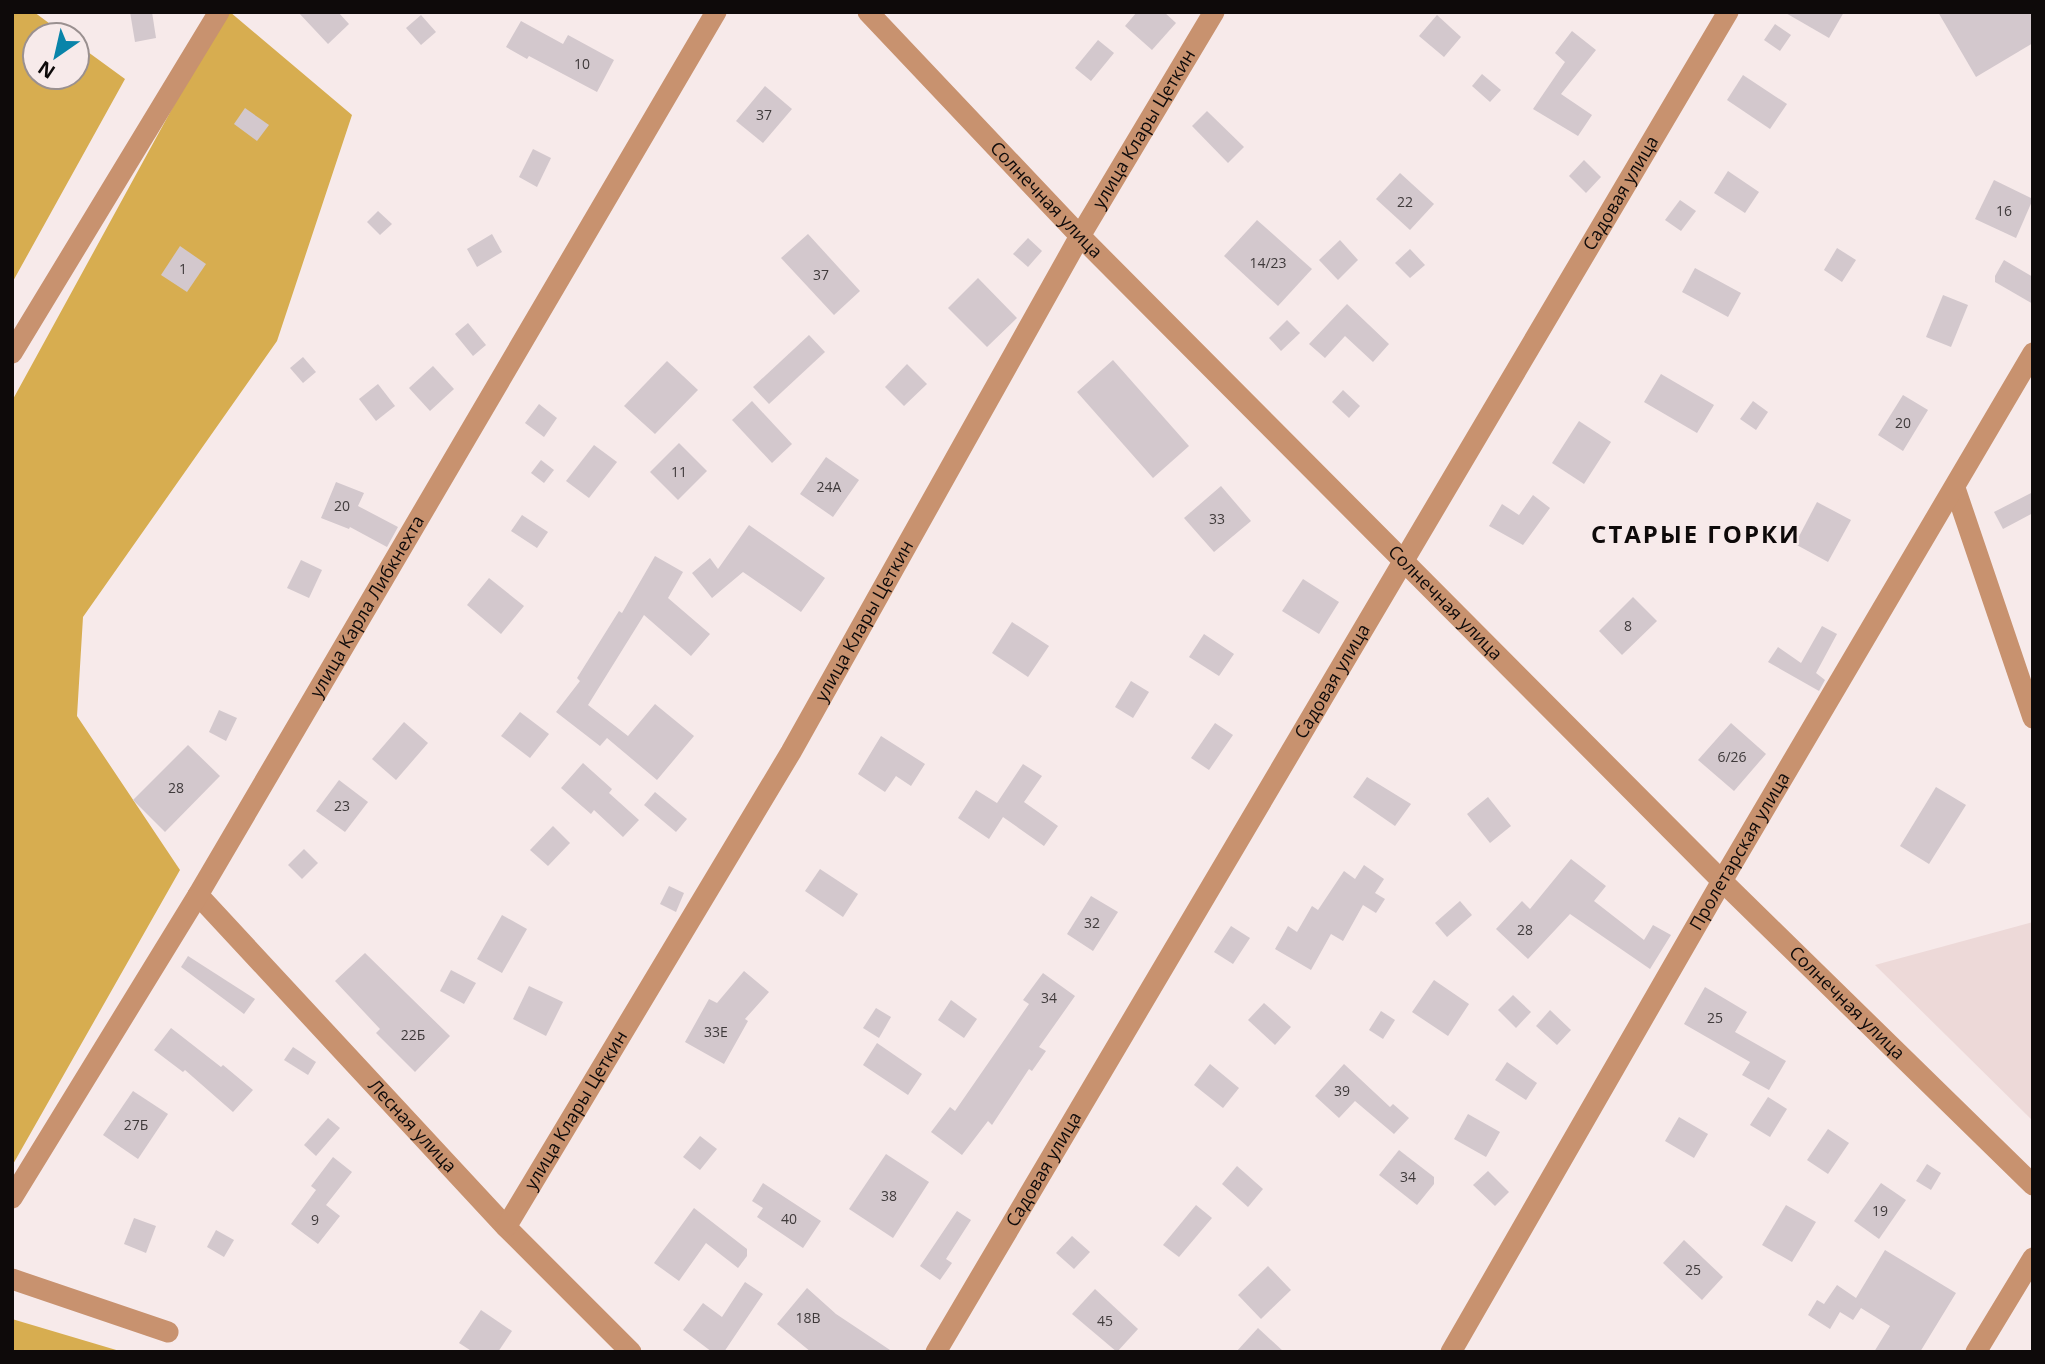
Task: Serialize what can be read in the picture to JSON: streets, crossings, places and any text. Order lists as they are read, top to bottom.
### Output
{
  "streets": {
    "street": [
      "улица Клары Цеткин",
      "Садовая улица",
      "Солнечная улица",
      "улица Карла Либкнехта",
      "Пролетарская улица",
      "Лесная улица"
    ]
  },
  "crossings": [
    ["улица Клары Цеткин", "Солнечная улица"],
    ["улица Клары Цеткин", "Лесная улица"],
    ["Садовая улица", "Солнечная улица"],
    ["Солнечная улица", "Пролетарская улица"],
    ["улица Карла Либкнехта", "Лесная улица"]
  ],
  "districts": ["СТАРЫЕ ГОРКИ"],
  "house_numbers": [
    "10",
    "37",
    "22",
    "16",
    "14/23",
    "1",
    "37",
    "20",
    "11",
    "24А",
    "20",
    "33",
    "8",
    "6/26",
    "28",
    "23",
    "32",
    "28",
    "34",
    "25",
    "33Е",
    "22Б",
    "39",
    "27Б",
    "34",
    "38",
    "19",
    "40",
    "9",
    "25",
    "18В",
    "45"
  ],
  "north": "bottom left"
}
